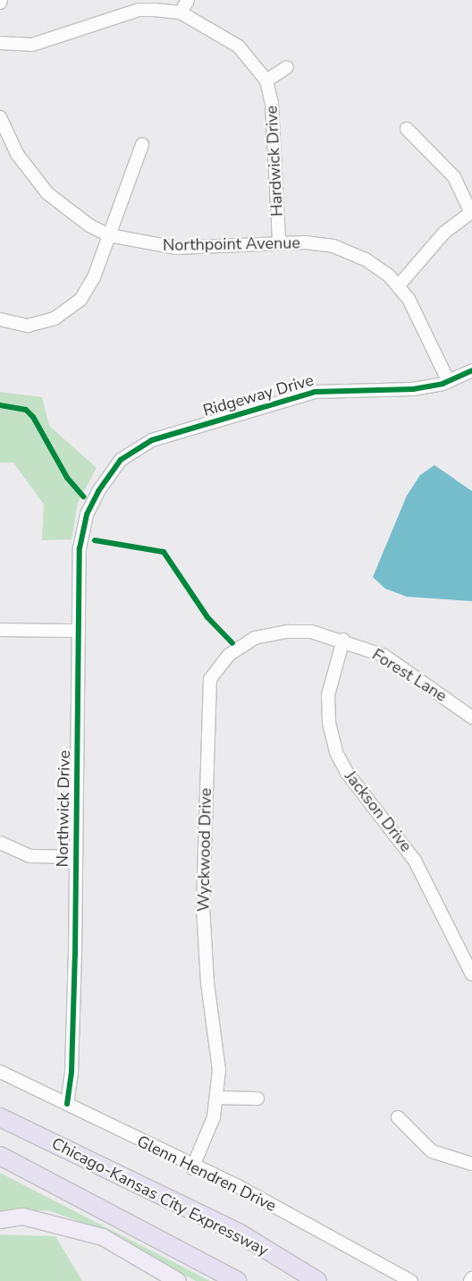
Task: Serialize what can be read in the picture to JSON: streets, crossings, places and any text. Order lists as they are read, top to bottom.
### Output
{
  "streets": {
    "highway": ["Chicago-Kansas City Expressway"],
    "street": [
      "Hardwick Drive",
      "Northpoint Avenue",
      "Ridgeway Drive",
      "Forest Lane",
      "Northwick Drive",
      "Jackson Drive",
      "Wyckwood Drive",
      "Glenn Hendren Drive"
    ]
  },
  "crossings": [
    ["Hardwick Drive", "Northpoint Avenue"],
    ["Northpoint Avenue", "Ridgeway Drive"],
    ["Ridgeway Drive", "Northwick Drive"],
    ["Forest Lane", "Jackson Drive"],
    ["Forest Lane", "Wyckwood Drive"],
    ["Northwick Drive", "Glenn Hendren Drive"],
    ["Jackson Drive", "Wyckwood Drive"],
    ["Wyckwood Drive", "Glenn Hendren Drive"]
  ]
}
